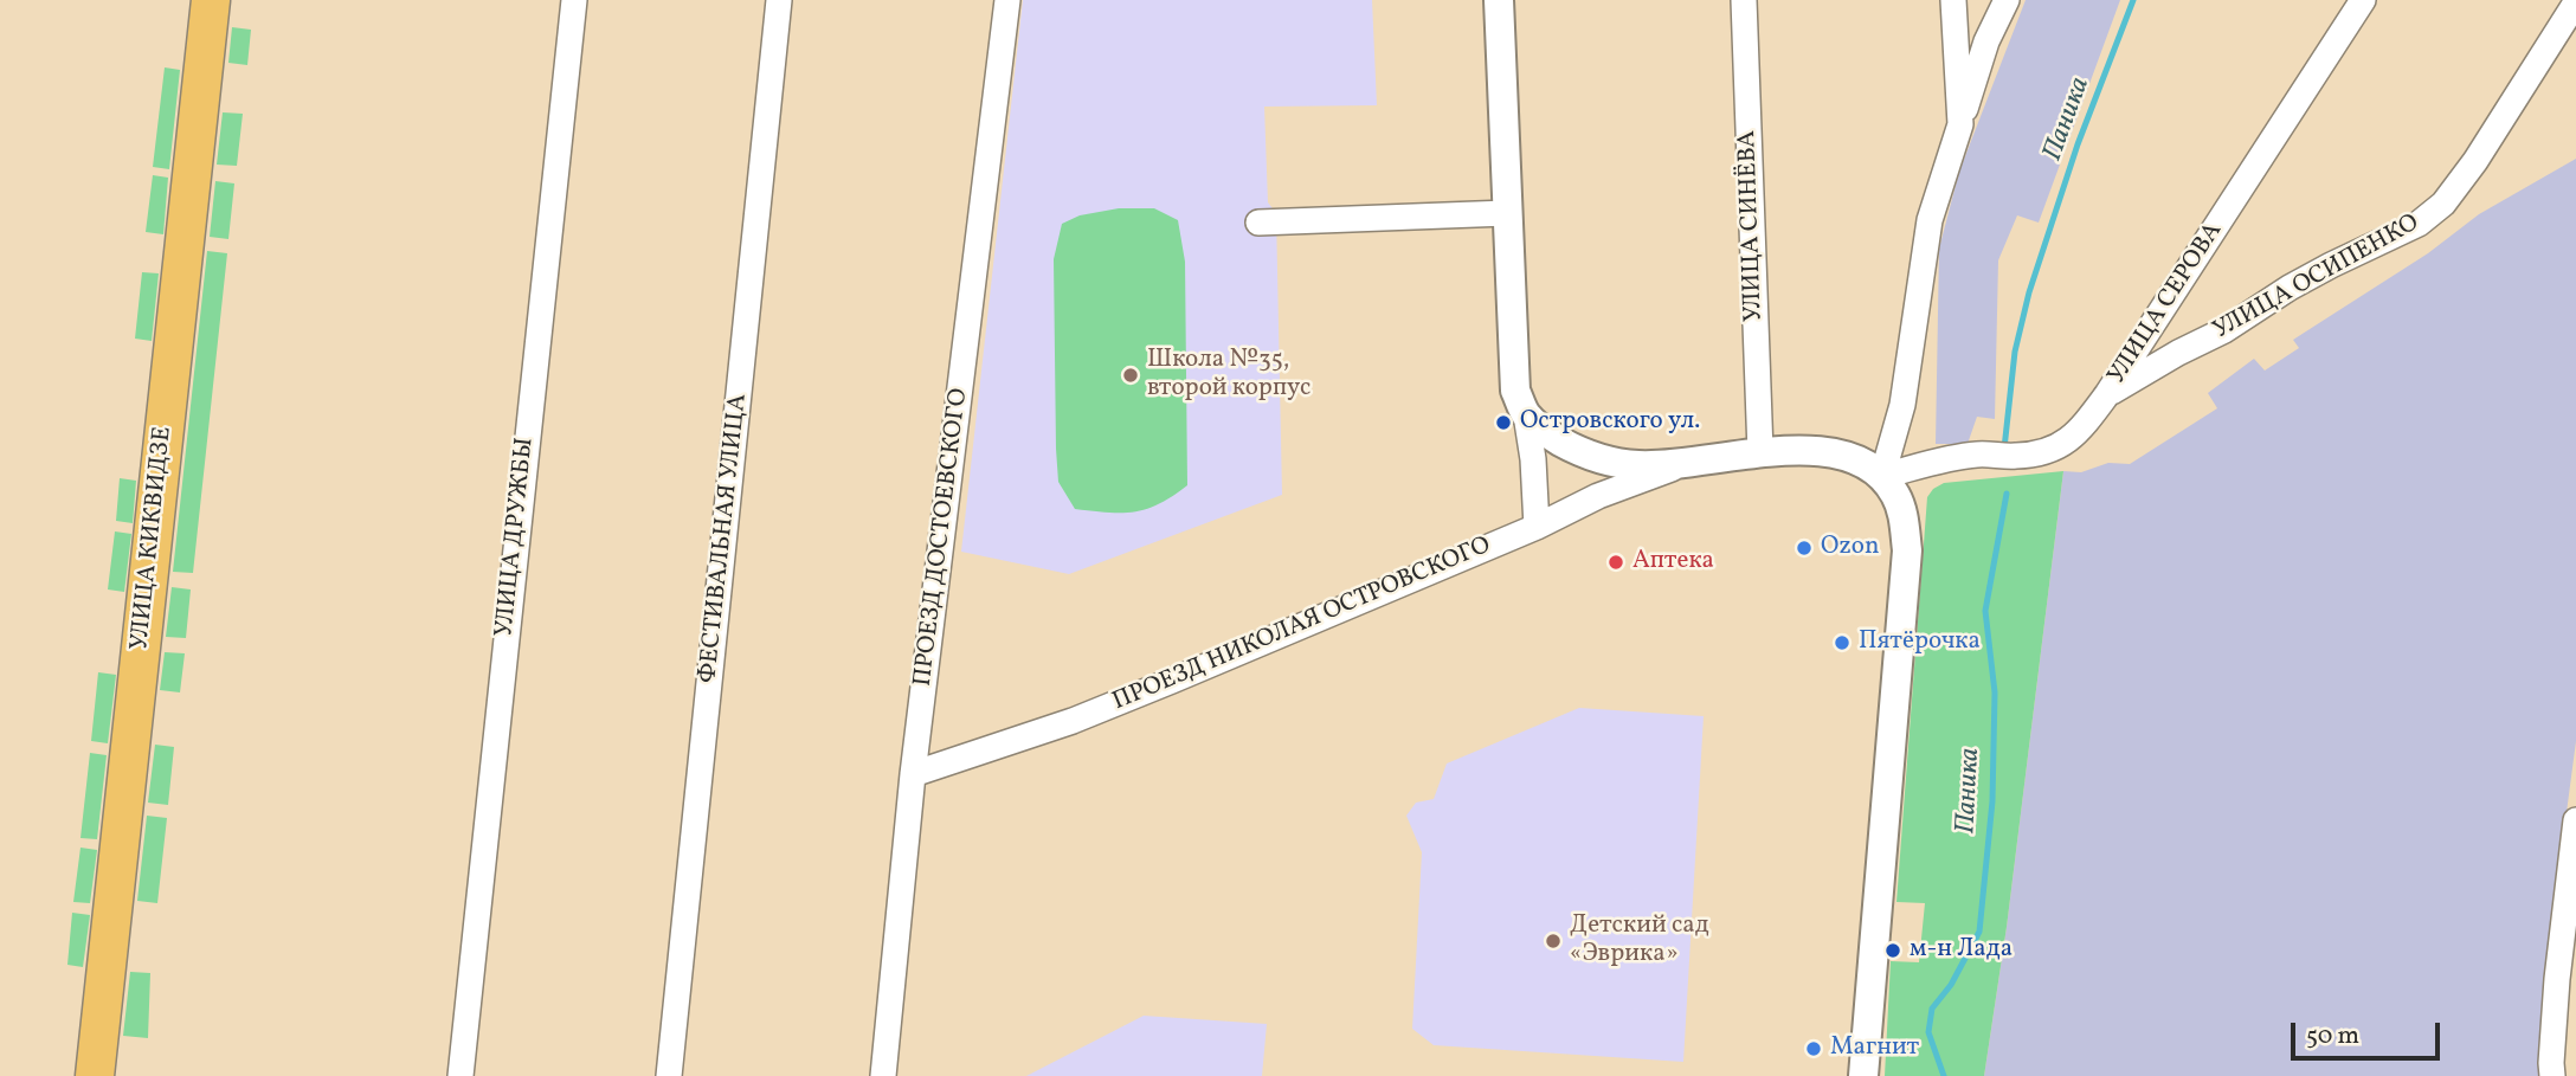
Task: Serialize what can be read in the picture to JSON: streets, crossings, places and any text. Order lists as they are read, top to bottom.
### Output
{
  "streets": {
    "main road": ["УЛИЦА КИКВИДЗЕ"],
    "street": [
      "УЛИЦА СИНЁВА",
      "УЛИЦА ОСИПЕНКО",
      "УЛИЦА СЕРОВА",
      "УЛИЦА ДРУЖБЫ",
      "ПРОЕЗД ДОСТОЕВСКОГО",
      "ФЕСТИВАЛЬНАЯ УЛИЦА",
      "ПРОЕЗД НИКОЛАЯ ОСТРОВСКОГО"
    ]
  },
  "crossings": [
    ["УЛИЦА ОСИПЕНКО", "УЛИЦА СЕРОВА"],
    ["ПРОЕЗД ДОСТОЕВСКОГО", "ПРОЕЗД НИКОЛАЯ ОСТРОВСКОГО"]
  ],
  "water": ["Паника"],
  "places": [
    "Школа №35, второй корпус",
    "Островского ул.",
    "Ozon",
    "Аптека",
    "Пятёрочка",
    "Детский сад «Эврика»",
    "м-н Лада",
    "Магнит"
  ],
  "scale_bar": "50 m"
}
